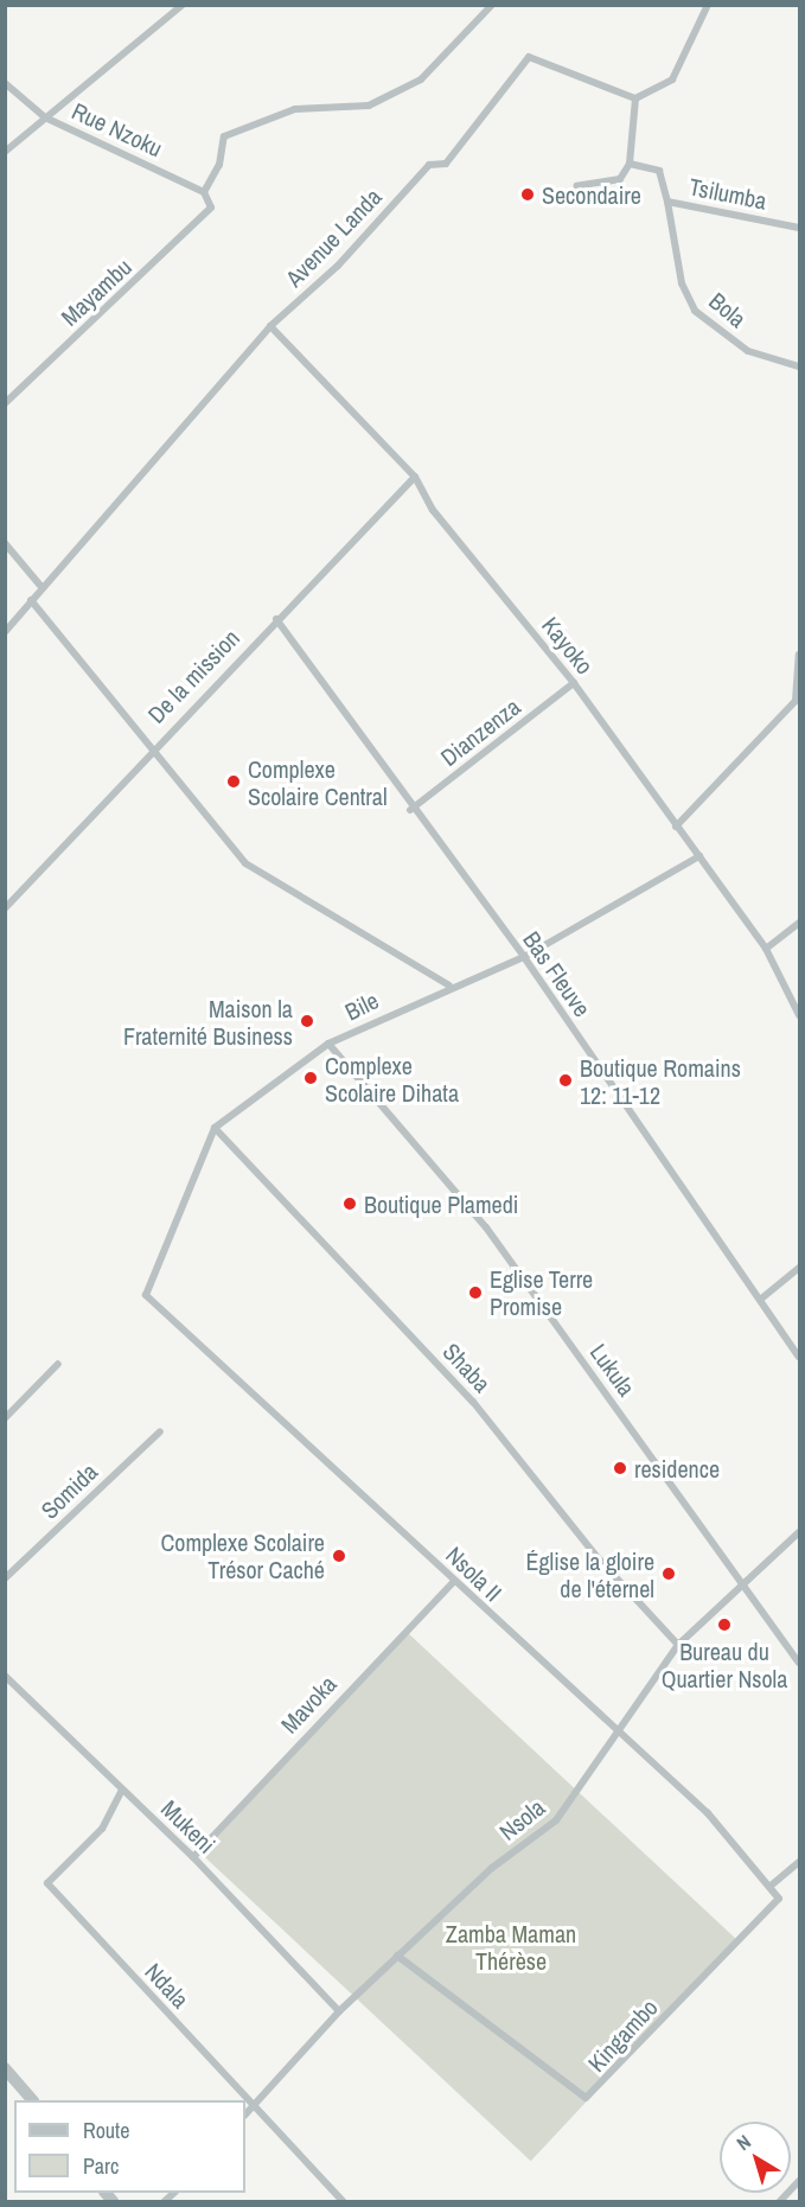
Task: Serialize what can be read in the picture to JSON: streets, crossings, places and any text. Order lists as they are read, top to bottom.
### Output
{
  "streets": {
    "street": [
      "Rue Nzoku",
      "Tsilumba",
      "Avenue Landa",
      "Mayambu",
      "Bola",
      "Kayoko",
      "De la mission",
      "Dianzenza",
      "Bas Fleuve",
      "Bile",
      "Shaba",
      "Lukula",
      "Somida",
      "Nsola II",
      "Mavoka",
      "Nsola",
      "Mukeni",
      "Ndala",
      "Kingambo"
    ]
  },
  "crossings": [
    ["Rue Nzoku", "Mayambu"],
    ["Tsilumba", "Bola"],
    ["Avenue Landa", "Kayoko"],
    ["Kayoko", "De la mission"],
    ["Kayoko", "Dianzenza"],
    ["Kayoko", "Bile"],
    ["De la mission", "Bas Fleuve"],
    ["Dianzenza", "Bas Fleuve"],
    ["Bas Fleuve", "Bile"],
    ["Bile", "Shaba"],
    ["Bile", "Lukula"],
    ["Bile", "Nsola II"],
    ["Shaba", "Nsola II"],
    ["Shaba", "Nsola"],
    ["Lukula", "Nsola"],
    ["Nsola II", "Mavoka"],
    ["Nsola II", "Nsola"],
    ["Nsola II", "Kingambo"],
    ["Mavoka", "Mukeni"],
    ["Nsola", "Mukeni"],
    ["Nsola", "Ndala"],
    ["Nsola", "Kingambo"],
    ["Mukeni", "Ndala"]
  ],
  "parks": ["Zamba Maman Thérèse"],
  "places": [
    "Secondaire",
    "Complexe Scolaire Central",
    "Maison la Fraternité Business",
    "Complexe Scolaire Dihata",
    "Boutique Romains 12: 11-12",
    "Boutique Plamedi",
    "Eglise Terre Promise",
    "residence",
    "Complexe Scolaire Trésor Caché",
    "Église la gloire de l'éternel",
    "Bureau du Quartier Nsola"
  ],
  "legend": ["Route", "Parc"],
  "north": "top left"
}
